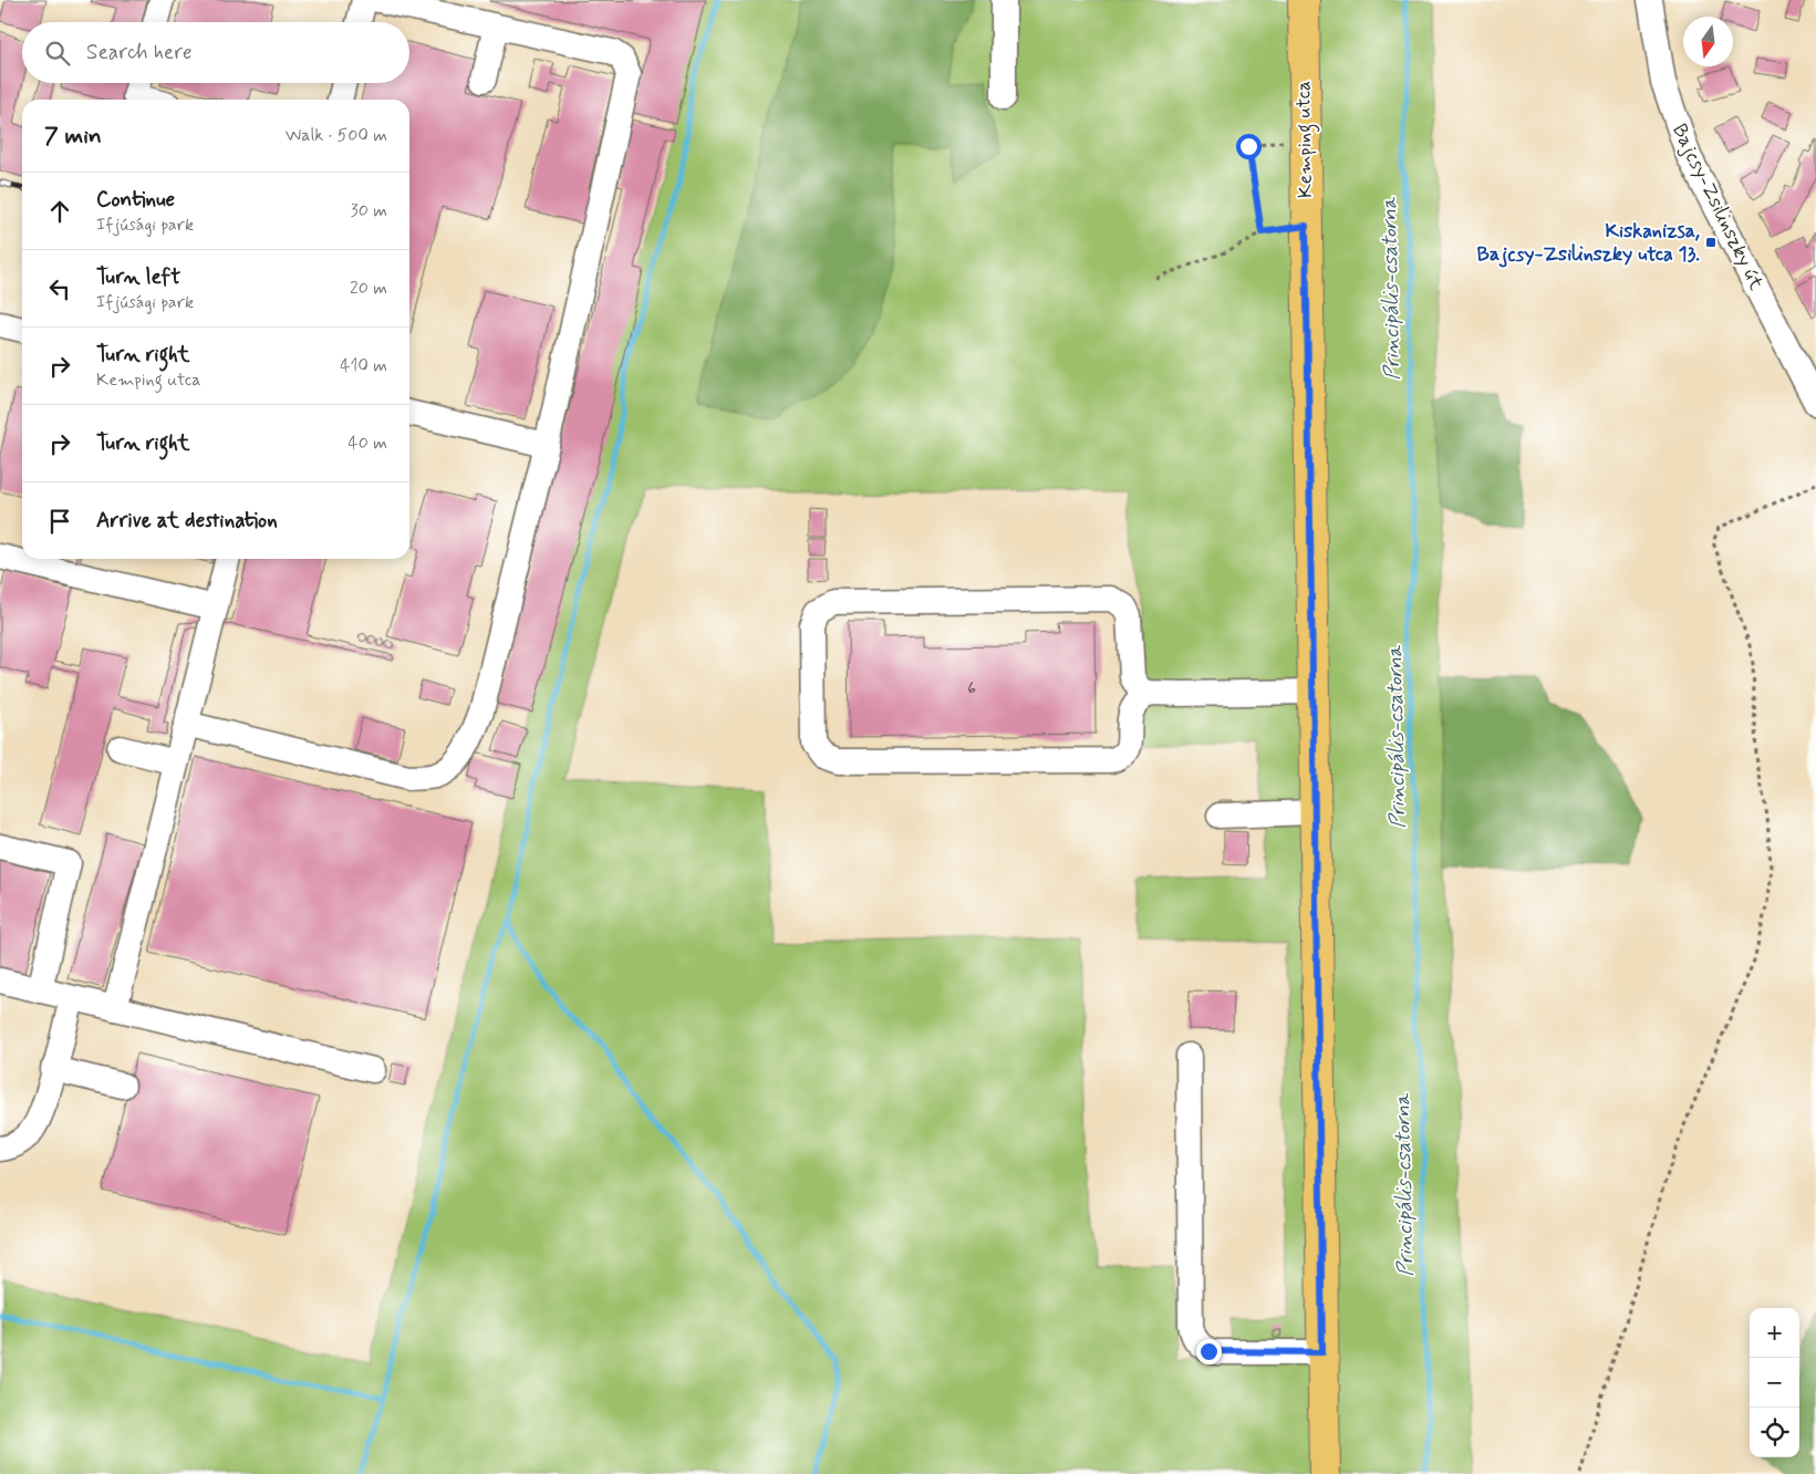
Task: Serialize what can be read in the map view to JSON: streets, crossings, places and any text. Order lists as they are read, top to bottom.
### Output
{
  "streets": {
    "main road": ["Kemping utca"],
    "street": ["Bajcsy-Zsilinszky út"]
  },
  "water": ["Principális-csatorna"],
  "places": {
    "transit": ["Kiskanizsa, Bajcsy-Zsilinszky utca 13."]
  },
  "house_numbers": ["6"],
  "north": "bottom",
  "page": {
    "search": "Search here",
    "heading": ["7 min", "Walk · 500 m"],
    "list": [
      ["Continue", "Ifjúsági park", "30 m"],
      ["Turn left", "Ifjúsági park", "20 m"],
      ["Turn right", "Kemping utca", "410 m"],
      ["Turn right", "40 m"],
      "Arrive at destination"
    ],
    "map_buttons": ["+", "−"]
  }
}
